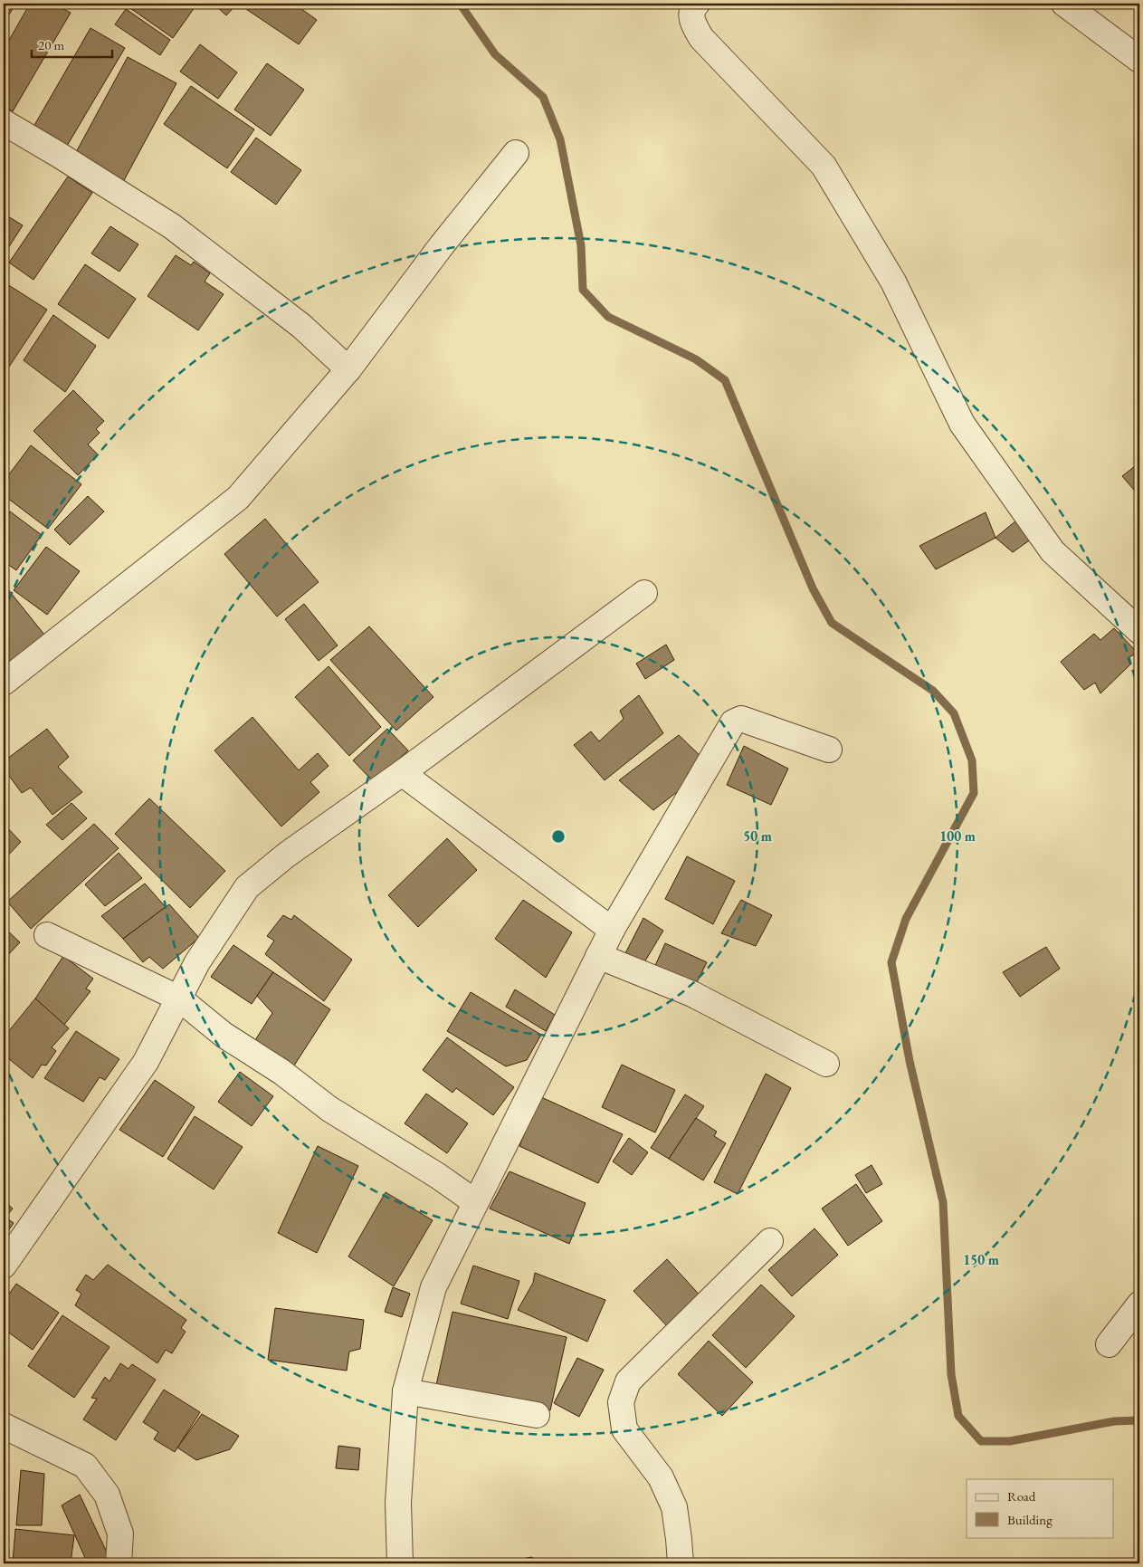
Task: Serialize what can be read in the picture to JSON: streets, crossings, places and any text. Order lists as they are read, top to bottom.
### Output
{
  "legend": ["Road", "Building"],
  "scale_bar": "20 m",
  "rings": ["50 m", "100 m", "150 m"]
}
